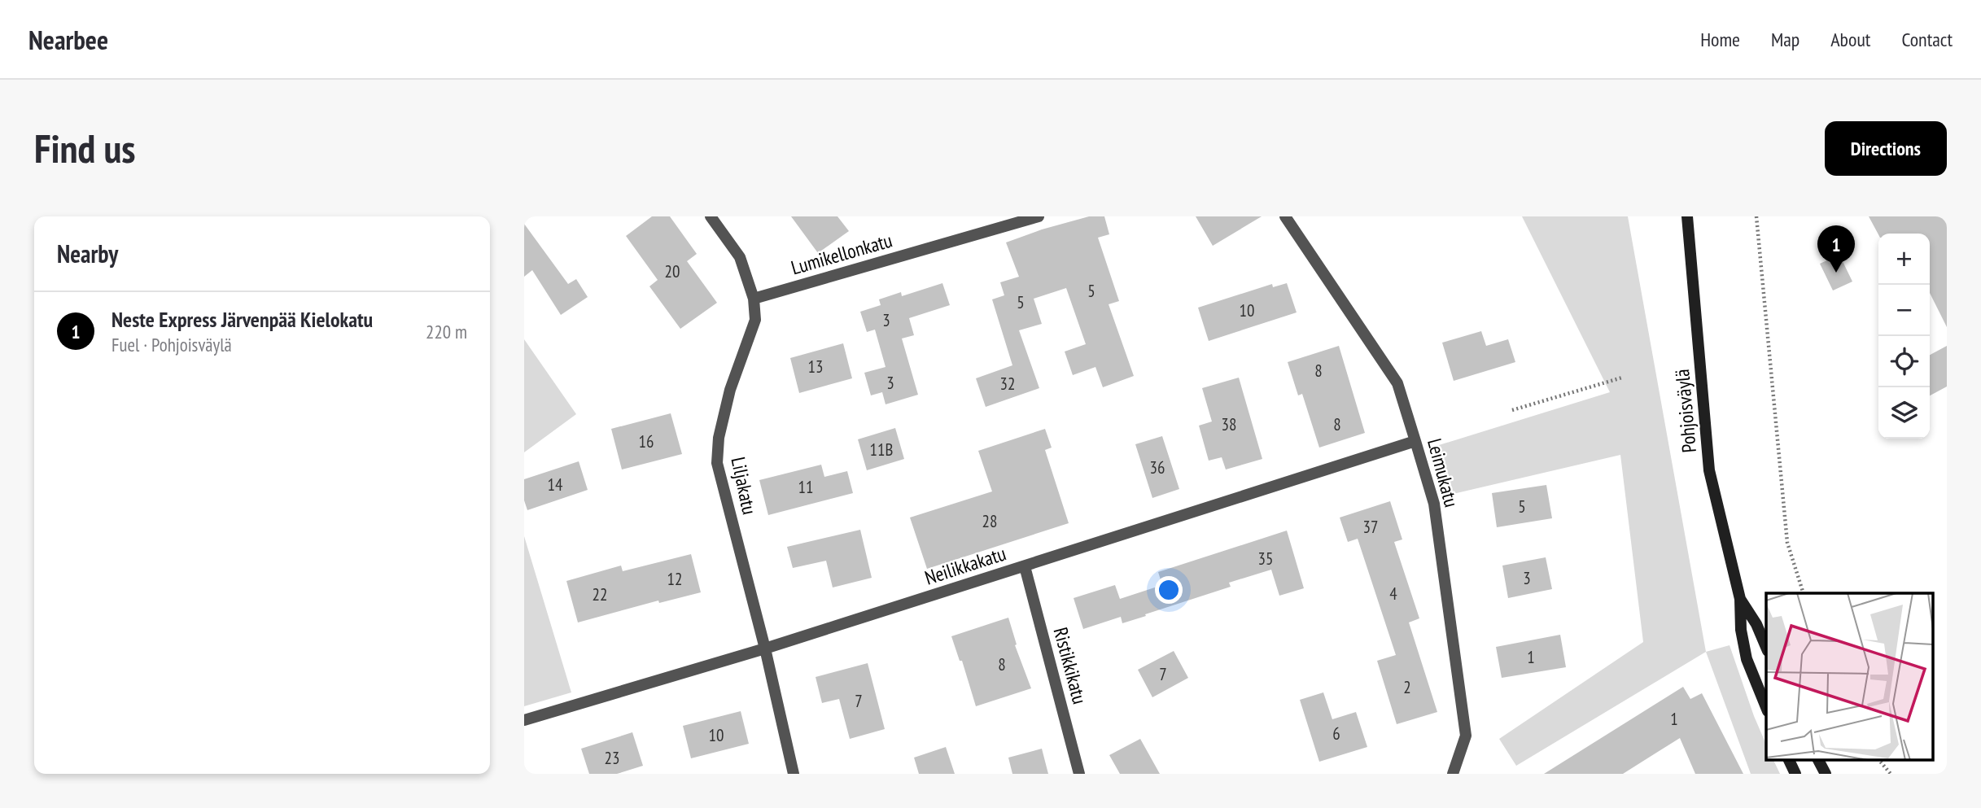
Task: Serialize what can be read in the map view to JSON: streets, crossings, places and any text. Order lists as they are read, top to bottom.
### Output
{
  "streets": {
    "main road": ["Pohjoisväylä"],
    "street": [
      "Lumikellonkatu",
      "Leimukatu",
      "Liljakatu",
      "Neilikkakatu",
      "Ristikkikatu"
    ]
  },
  "crossings": [
    ["Lumikellonkatu", "Liljakatu"],
    ["Leimukatu", "Neilikkakatu"],
    ["Liljakatu", "Neilikkakatu"],
    ["Neilikkakatu", "Ristikkikatu"]
  ],
  "house_numbers": [
    "20",
    "5",
    "5",
    "10",
    "3",
    "13",
    "8",
    "3",
    "32",
    "38",
    "8",
    "16",
    "11B",
    "36",
    "14",
    "11",
    "5",
    "28",
    "37",
    "35",
    "3",
    "12",
    "4",
    "22",
    "1",
    "8",
    "7",
    "2",
    "7",
    "1",
    "6",
    "10",
    "23"
  ],
  "page": {
    "header": "Nearbee",
    "nav": [
      "Home",
      "Map",
      "About",
      "Contact"
    ],
    "buttons": "Directions",
    "title": "Find us",
    "heading": "Nearby",
    "pins": "1",
    "map_buttons": ["+", "−"],
    "list": [
      {
        "mark": "1",
        "name": "Neste Express Järvenpää Kielokatu",
        "note": "Fuel · Pohjoisväylä",
        "value": "220 m"
      }
    ]
  }
}
